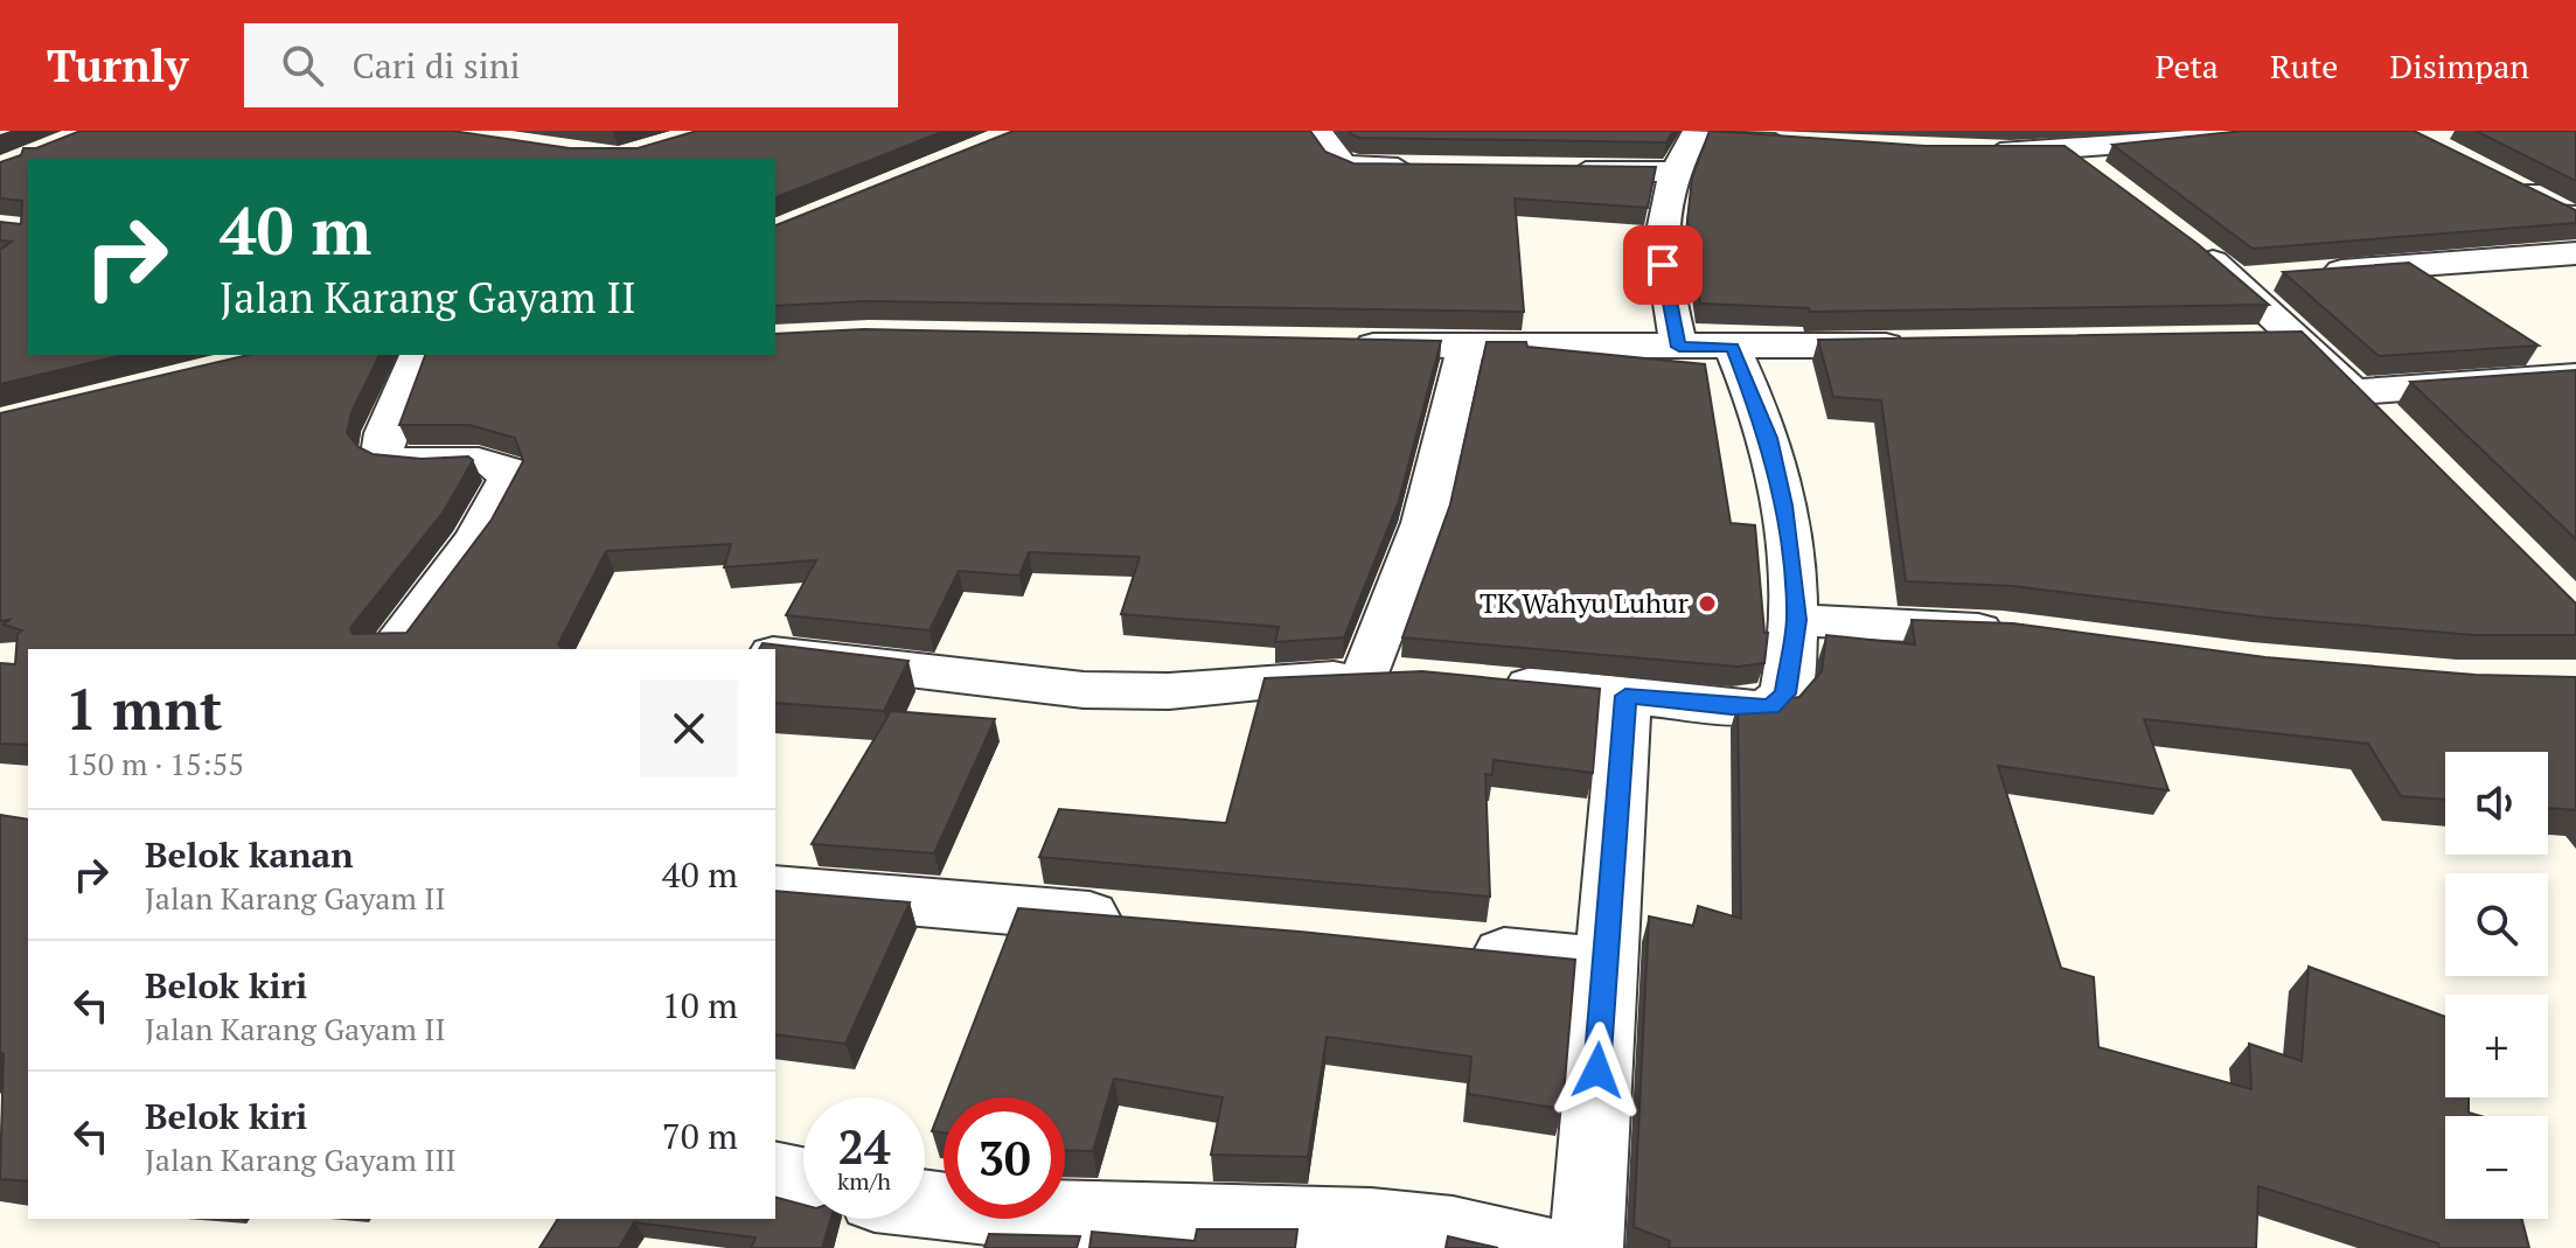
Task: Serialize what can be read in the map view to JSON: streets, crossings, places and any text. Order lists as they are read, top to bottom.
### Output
{
  "places": ["TK Wahyu Luhur"],
  "page": {
    "header": "Turnly",
    "search": "Cari di sini",
    "nav": ["Peta", "Rute", "Disimpan"],
    "turn": ["40 m", "Jalan Karang Gayam II"],
    "heading": ["1 mnt", "150 m · 15:55"],
    "map_buttons": ["+", "−"],
    "list": [
      {
        "name": "Belok kanan",
        "note": "Jalan Karang Gayam II",
        "value": "40 m"
      },
      {
        "name": "Belok kiri",
        "note": "Jalan Karang Gayam II",
        "value": "10 m"
      },
      {
        "name": "Belok kiri",
        "note": "Jalan Karang Gayam III",
        "value": "70 m"
      }
    ],
    "speed": "24 km/h",
    "limit": "30"
  }
}
